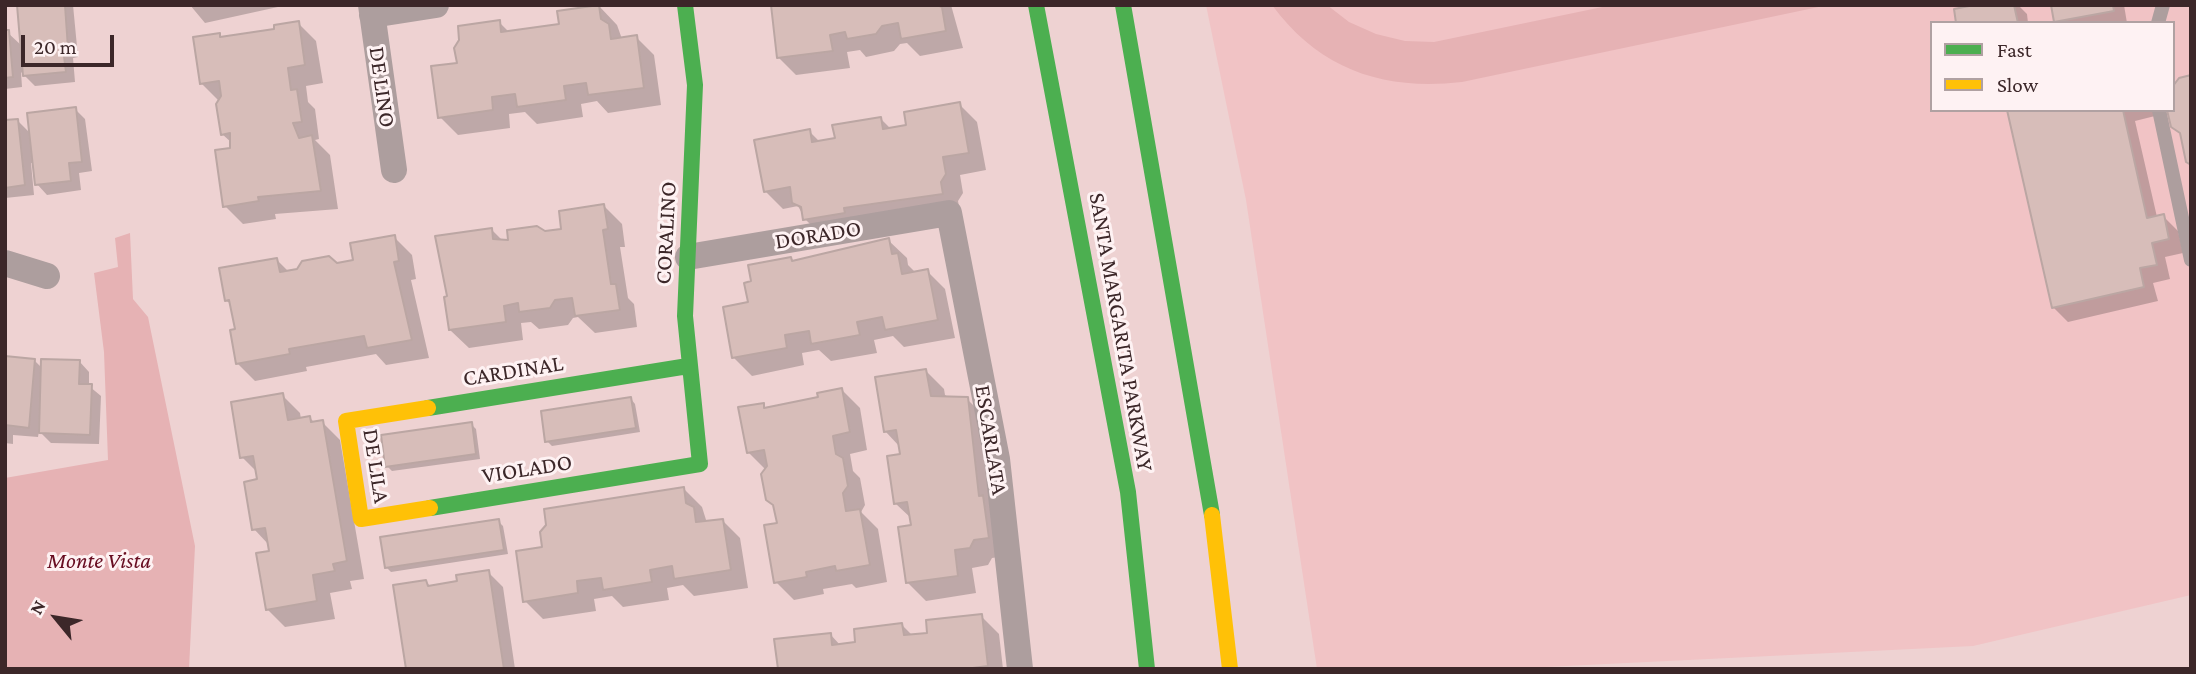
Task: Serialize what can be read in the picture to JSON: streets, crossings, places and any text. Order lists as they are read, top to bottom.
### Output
{
  "streets": {
    "main road": [
      "CORALINO",
      "SANTA MARGARITA PARKWAY",
      "CARDINAL",
      "DE LILA",
      "VIOLADO"
    ],
    "street": ["DE LINO", "DORADO", "ESCARLATA"]
  },
  "crossings": [
    ["CORALINO", "DORADO"],
    ["CORALINO", "CARDINAL"],
    ["CORALINO", "VIOLADO"],
    ["DORADO", "ESCARLATA"],
    ["CARDINAL", "DE LILA"],
    ["DE LILA", "VIOLADO"]
  ],
  "parks": ["Monte Vista"],
  "legend": ["Fast", "Slow"],
  "scale_bar": "20 m",
  "north": "top left"
}
